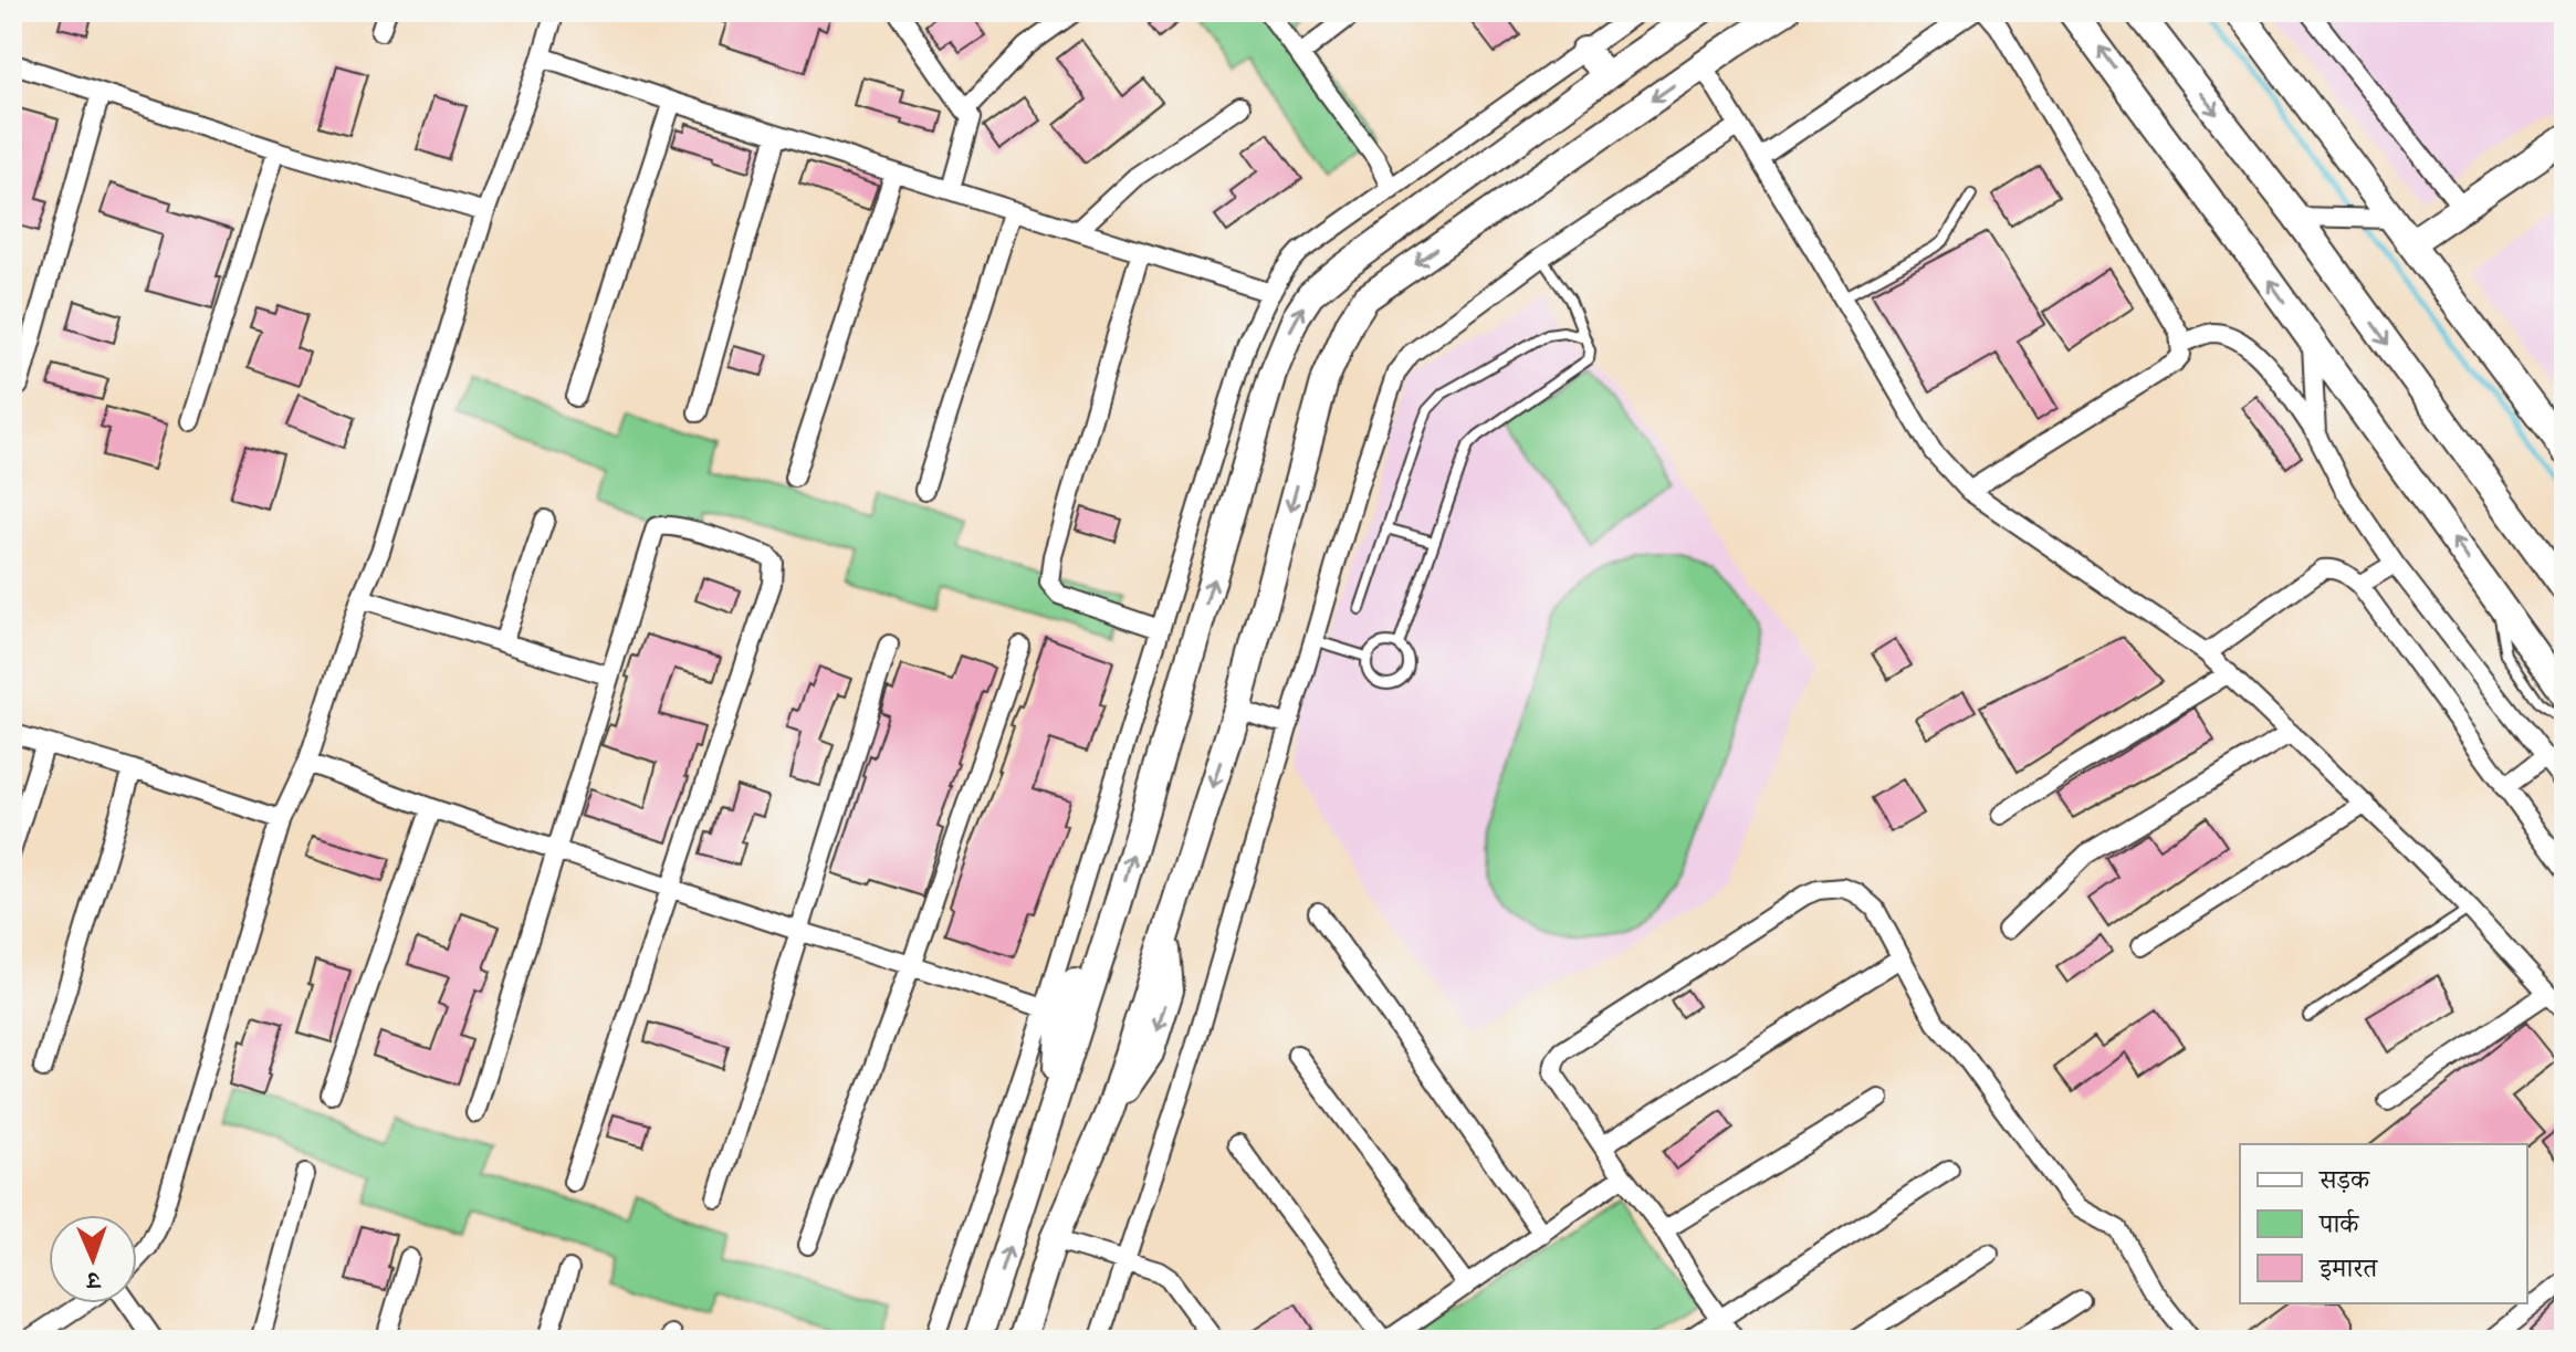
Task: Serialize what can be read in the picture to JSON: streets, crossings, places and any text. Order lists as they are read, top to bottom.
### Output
{
  "legend": ["सड़क", "पार्क", "इमारत"],
  "north": "bottom"
}
